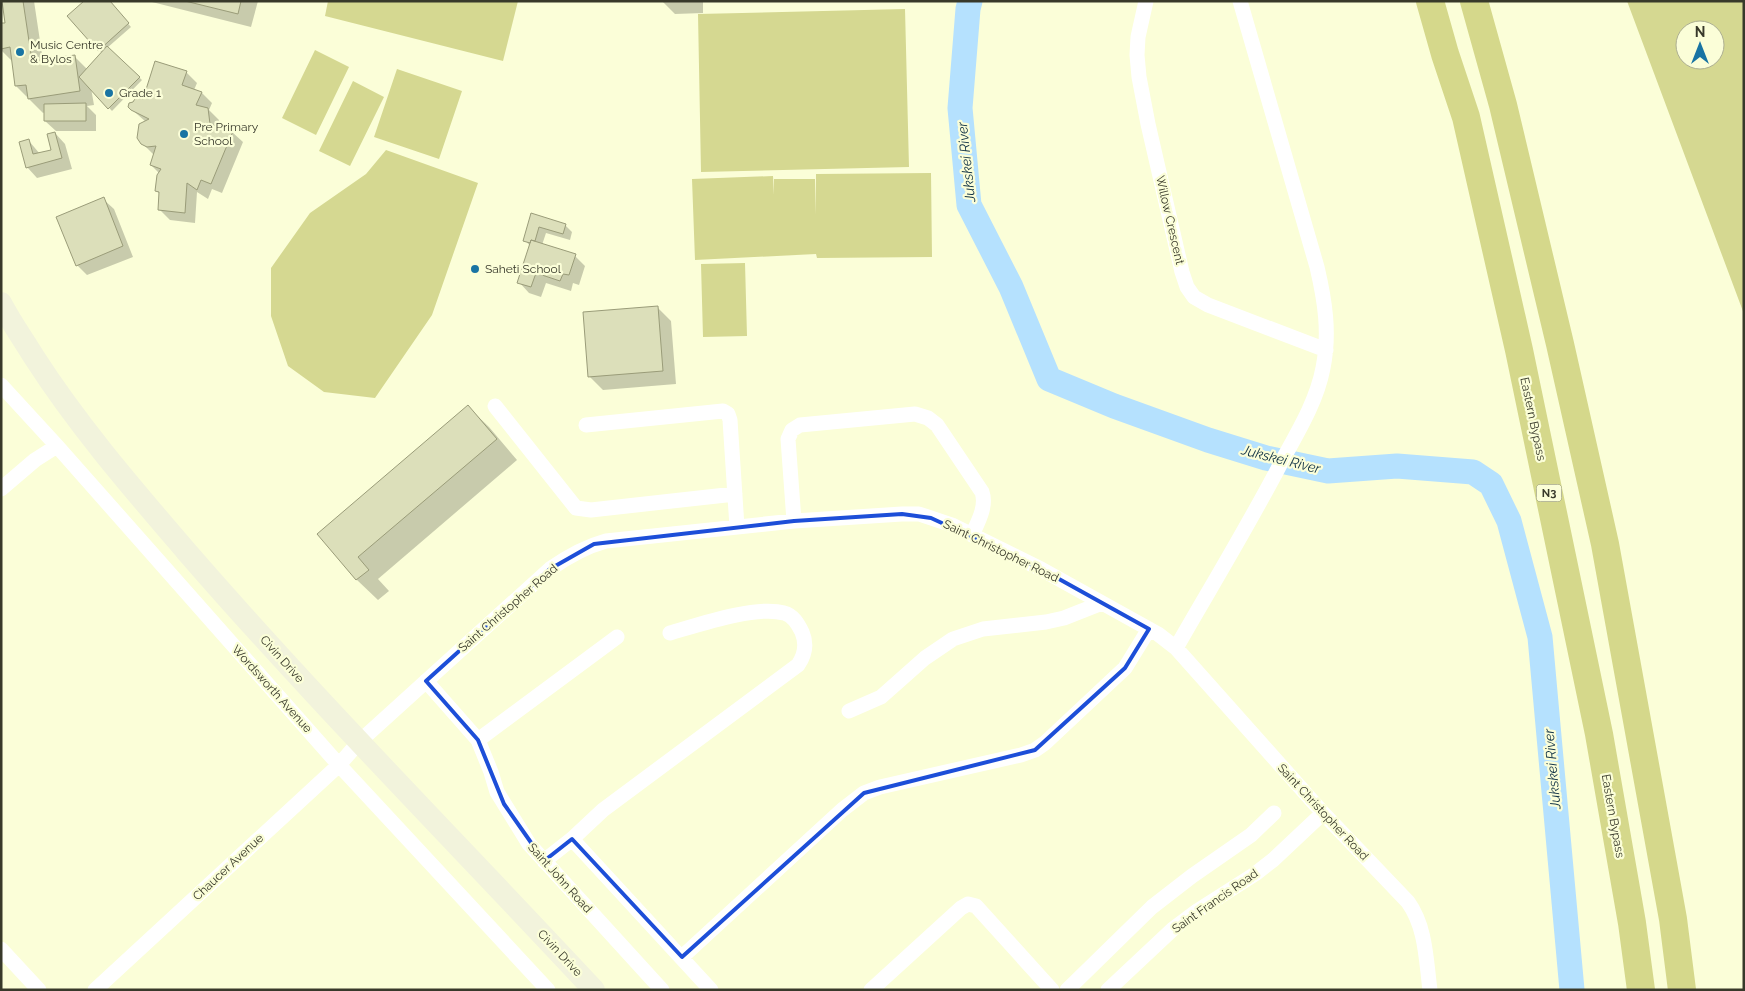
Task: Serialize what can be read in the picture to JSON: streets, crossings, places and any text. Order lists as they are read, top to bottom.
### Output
{
  "streets": {
    "highway": ["Eastern Bypass", "N3"],
    "main road": ["Civin Drive"],
    "street": [
      "Willow Crescent",
      "Saint Christopher Road",
      "Wordsworth Avenue",
      "Chaucer Avenue",
      "Saint John Road",
      "Saint Francis Road"
    ]
  },
  "crossings": [
    ["Saint Christopher Road", "Civin Drive"],
    ["Saint Christopher Road", "Chaucer Avenue"],
    ["Saint Christopher Road", "Saint John Road"],
    ["Saint Christopher Road", "Saint Francis Road"],
    ["Civin Drive", "Chaucer Avenue"],
    ["Wordsworth Avenue", "Chaucer Avenue"]
  ],
  "water": ["Jukskei River"],
  "places": [
    "Music Centre & Bylos",
    "Grade 1",
    "Pre Primary School",
    "Saheti School"
  ],
  "north": "top"
}
